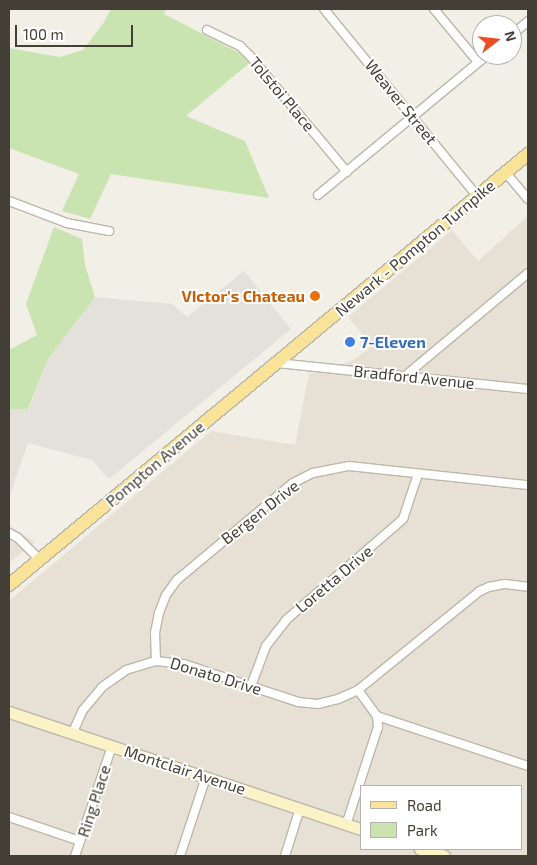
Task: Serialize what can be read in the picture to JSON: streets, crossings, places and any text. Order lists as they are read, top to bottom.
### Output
{
  "streets": {
    "main road": ["Newark - Pompton Turnpike", "Pompton Avenue"],
    "street": [
      "Tolstoi Place",
      "Weaver Street",
      "Bradford Avenue",
      "Bergen Drive",
      "Loretta Drive",
      "Donato Drive",
      "Montclair Avenue",
      "Ring Place"
    ]
  },
  "crossings": [
    ["Weaver Street", "Newark - Pompton Turnpike"],
    ["Newark - Pompton Turnpike", "Pompton Avenue"],
    ["Bradford Avenue", "Pompton Avenue"],
    ["Bergen Drive", "Loretta Drive"],
    ["Bergen Drive", "Donato Drive"],
    ["Loretta Drive", "Donato Drive"],
    ["Donato Drive", "Montclair Avenue"],
    ["Montclair Avenue", "Ring Place"]
  ],
  "places": ["VIctor's Chateau", "7-Eleven"],
  "legend": ["Road", "Park"],
  "scale_bar": "100 m",
  "north": "right"
}
